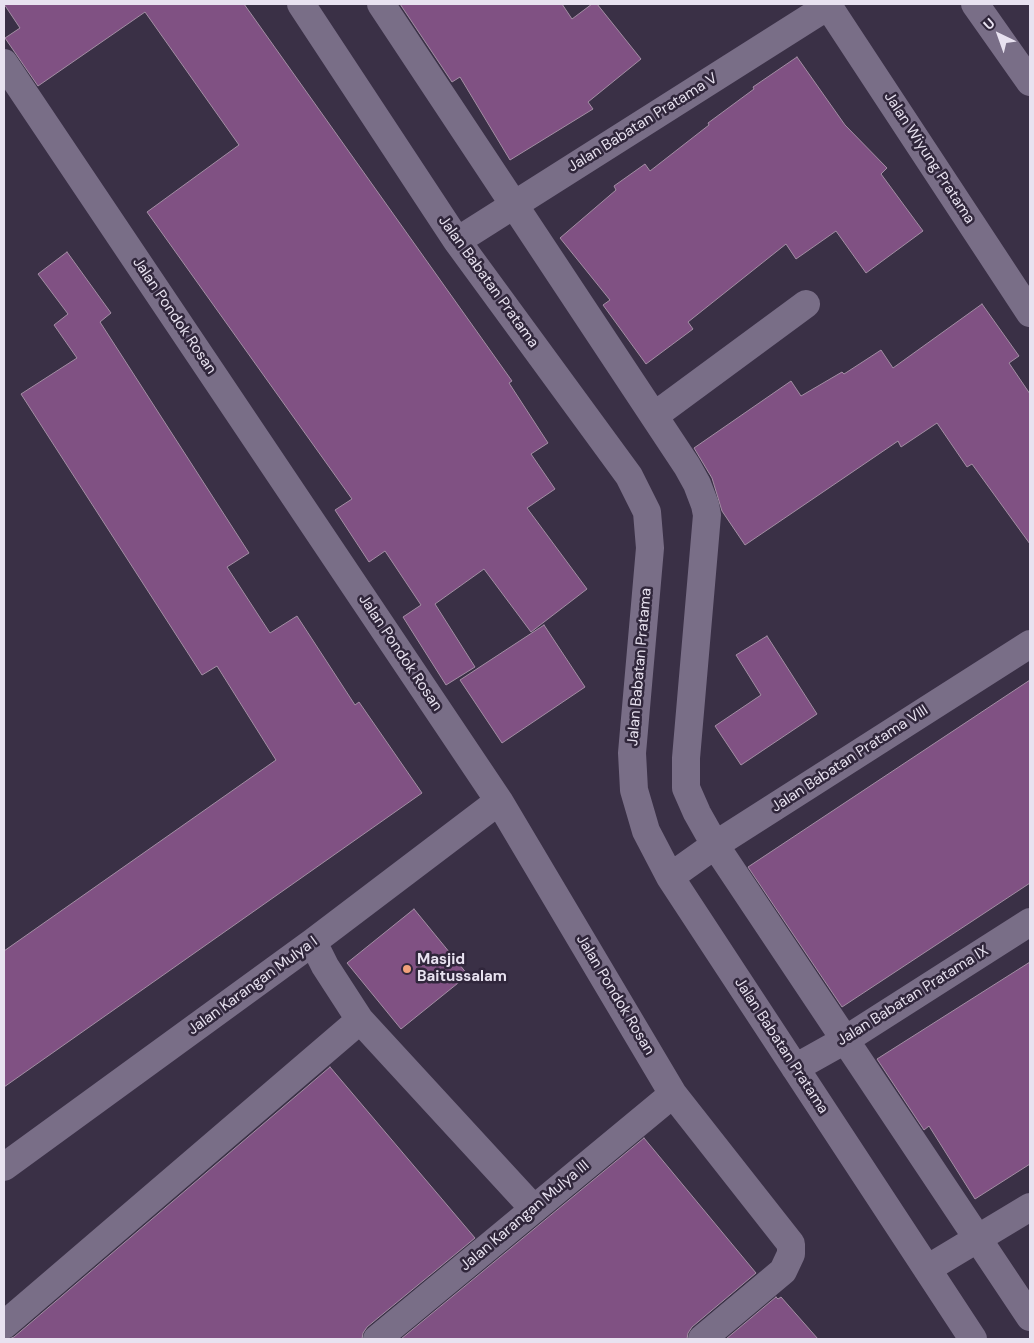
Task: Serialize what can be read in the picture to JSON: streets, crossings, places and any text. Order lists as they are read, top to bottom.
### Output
{
  "streets": {
    "street": [
      "Jalan Babatan Pratama V",
      "Jalan Wiyung Pratama",
      "Jalan Babatan Pratama",
      "Jalan Pondok Rosan",
      "Jalan Babatan Pratama VIII",
      "Jalan Karangan Mulya I",
      "Jalan Babatan Pratama IX",
      "Jalan Karangan Mulya III"
    ]
  },
  "crossings": [
    ["Jalan Babatan Pratama V", "Jalan Wiyung Pratama"],
    ["Jalan Babatan Pratama V", "Jalan Babatan Pratama"],
    ["Jalan Babatan Pratama", "Jalan Babatan Pratama VIII"],
    ["Jalan Babatan Pratama", "Jalan Babatan Pratama IX"],
    ["Jalan Pondok Rosan", "Jalan Karangan Mulya I"],
    ["Jalan Pondok Rosan", "Jalan Karangan Mulya III"]
  ],
  "places": ["Masjid Baitussalam"],
  "north": "top left"
}
